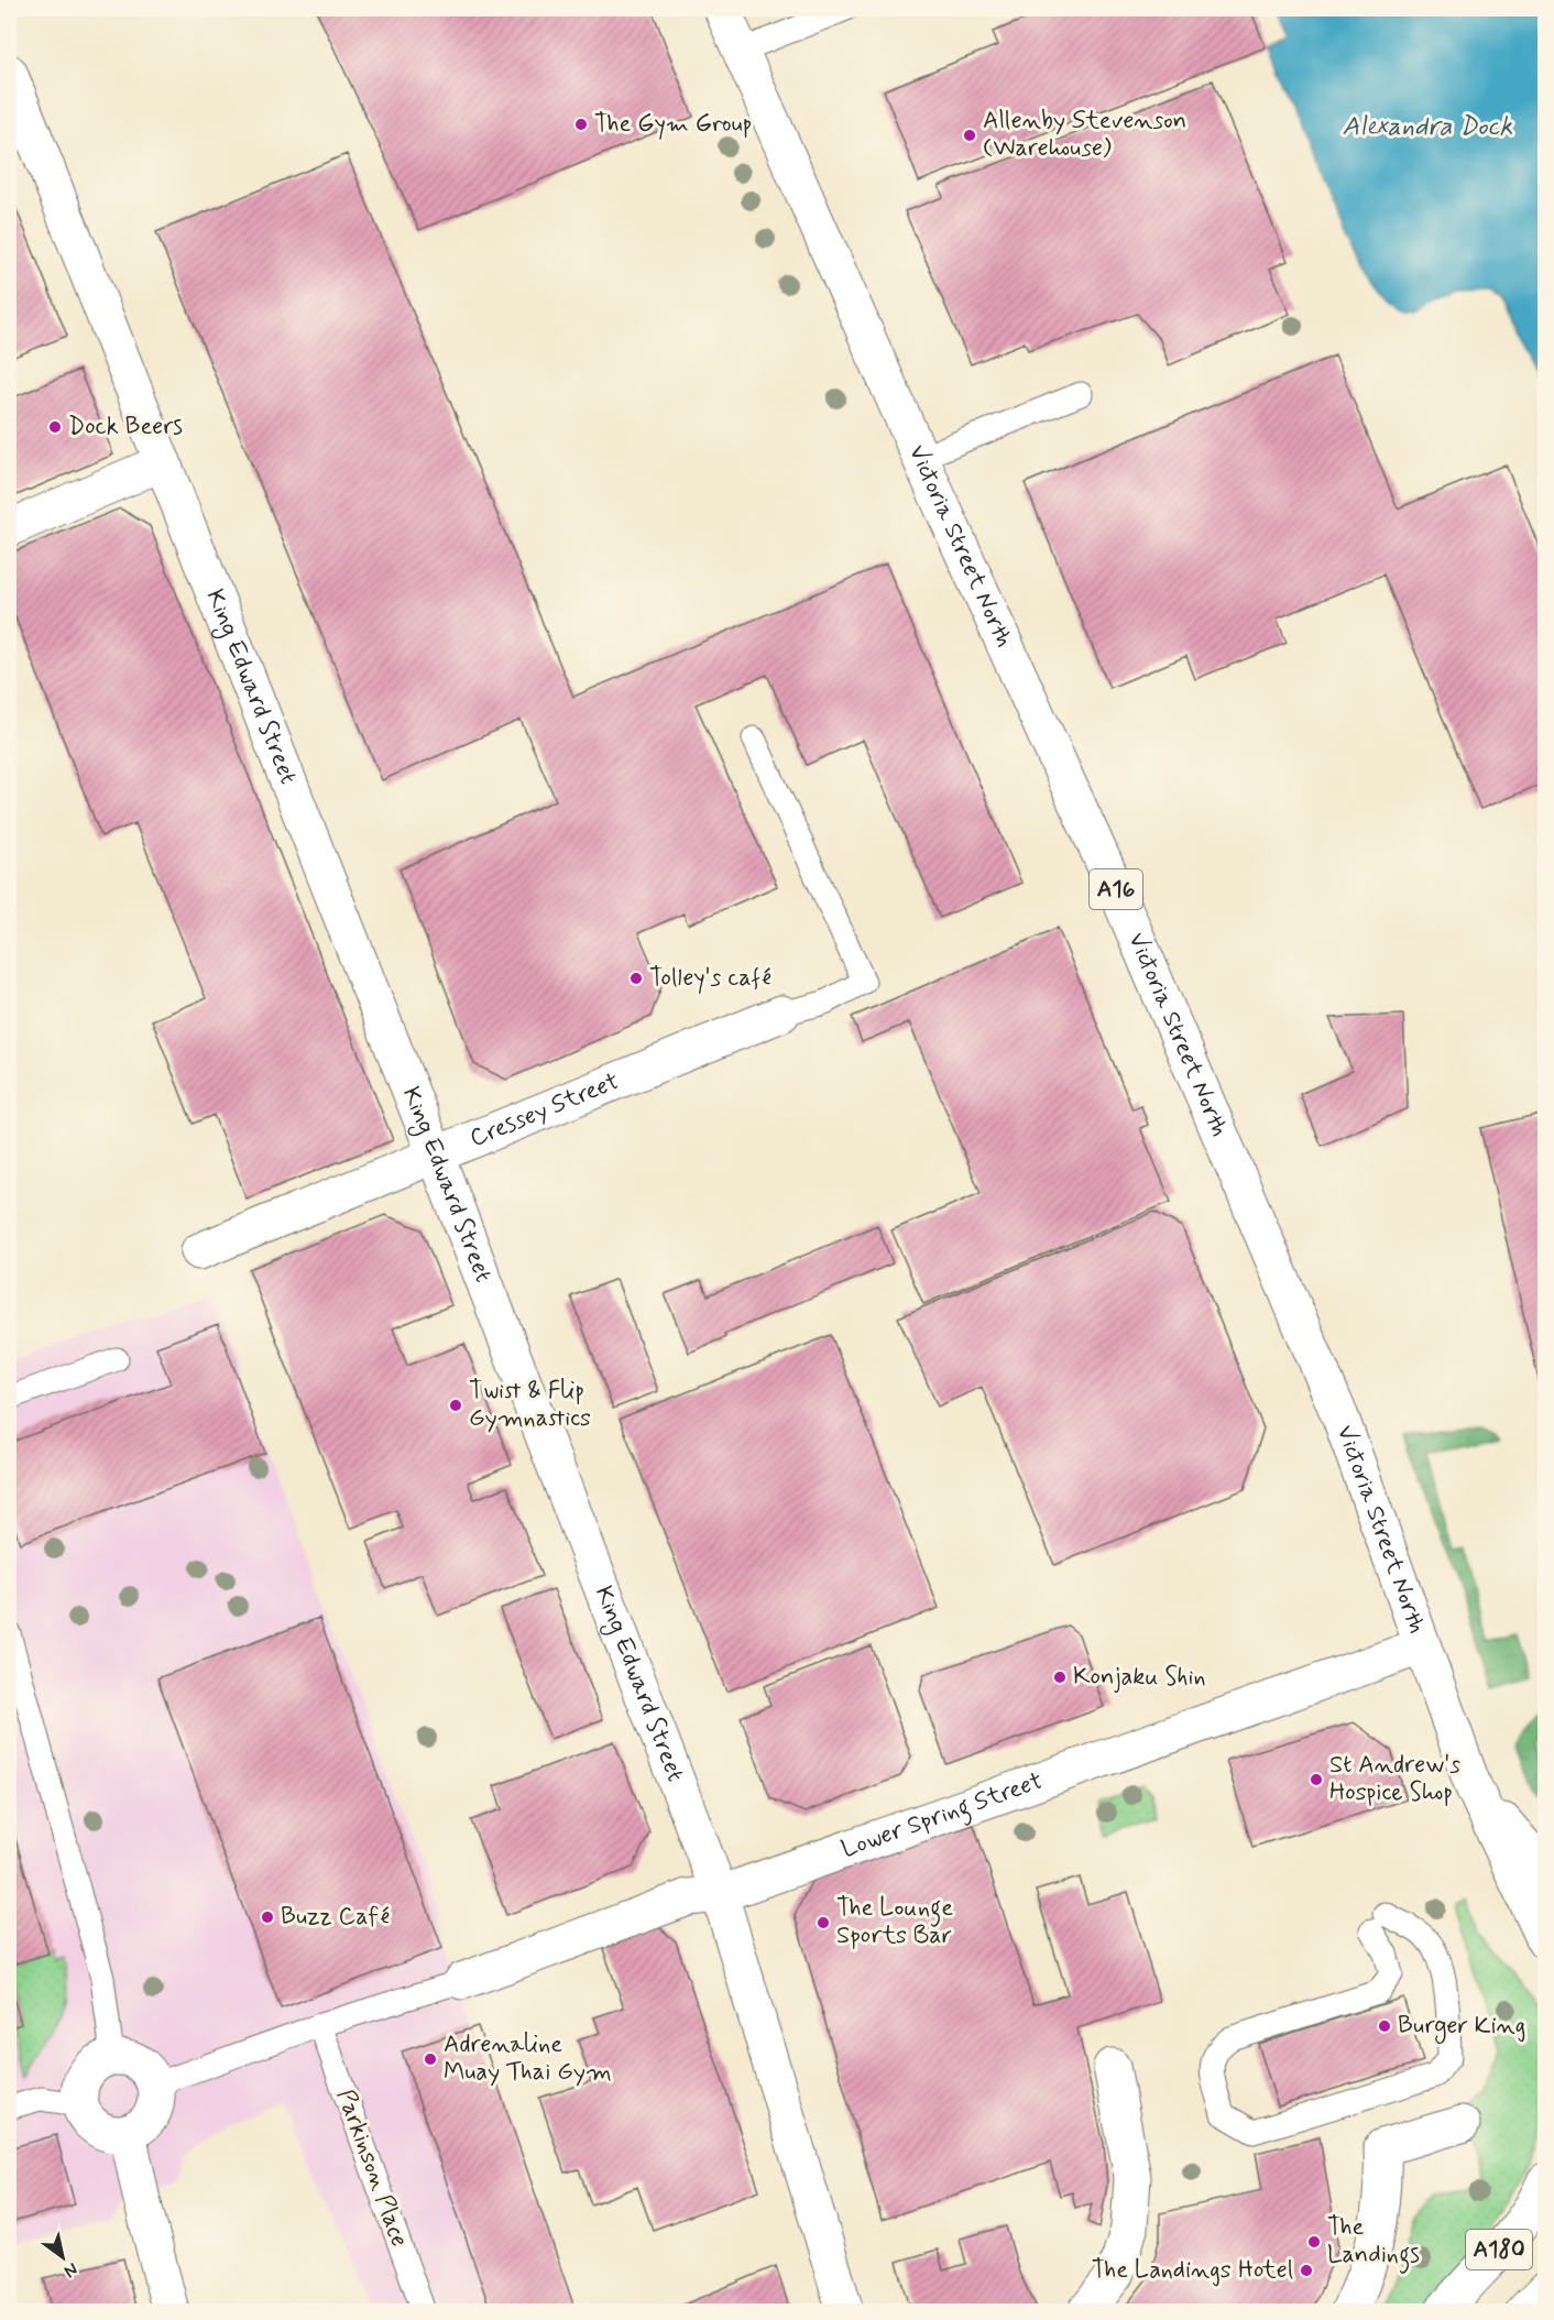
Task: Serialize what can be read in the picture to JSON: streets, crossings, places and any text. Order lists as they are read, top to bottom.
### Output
{
  "streets": {
    "main road": [
      "Victoria Street North",
      "King Edward Street",
      "A16",
      "Cressey Street",
      "Lower Spring Street",
      "A180"
    ],
    "lane": ["Parkinson Place"]
  },
  "crossings": [
    ["Victoria Street North", "Lower Spring Street"],
    ["King Edward Street", "Cressey Street"],
    ["King Edward Street", "Lower Spring Street"]
  ],
  "water": ["Alexandra Dock"],
  "places": [
    "The Gym Group",
    "Allenby Stevenson (Warehouse)",
    "Dock Beers",
    "Tolley's café",
    "Twist & Flip Gymnastics",
    "Konjaku Shin",
    "St Andrew's Hospice Shop",
    "Buzz Café",
    "The Lounge Sports Bar",
    "Burger King",
    "Adrenaline Muay Thai Gym",
    "The Landings",
    "The Landings Hotel"
  ],
  "north": "bottom right"
}
